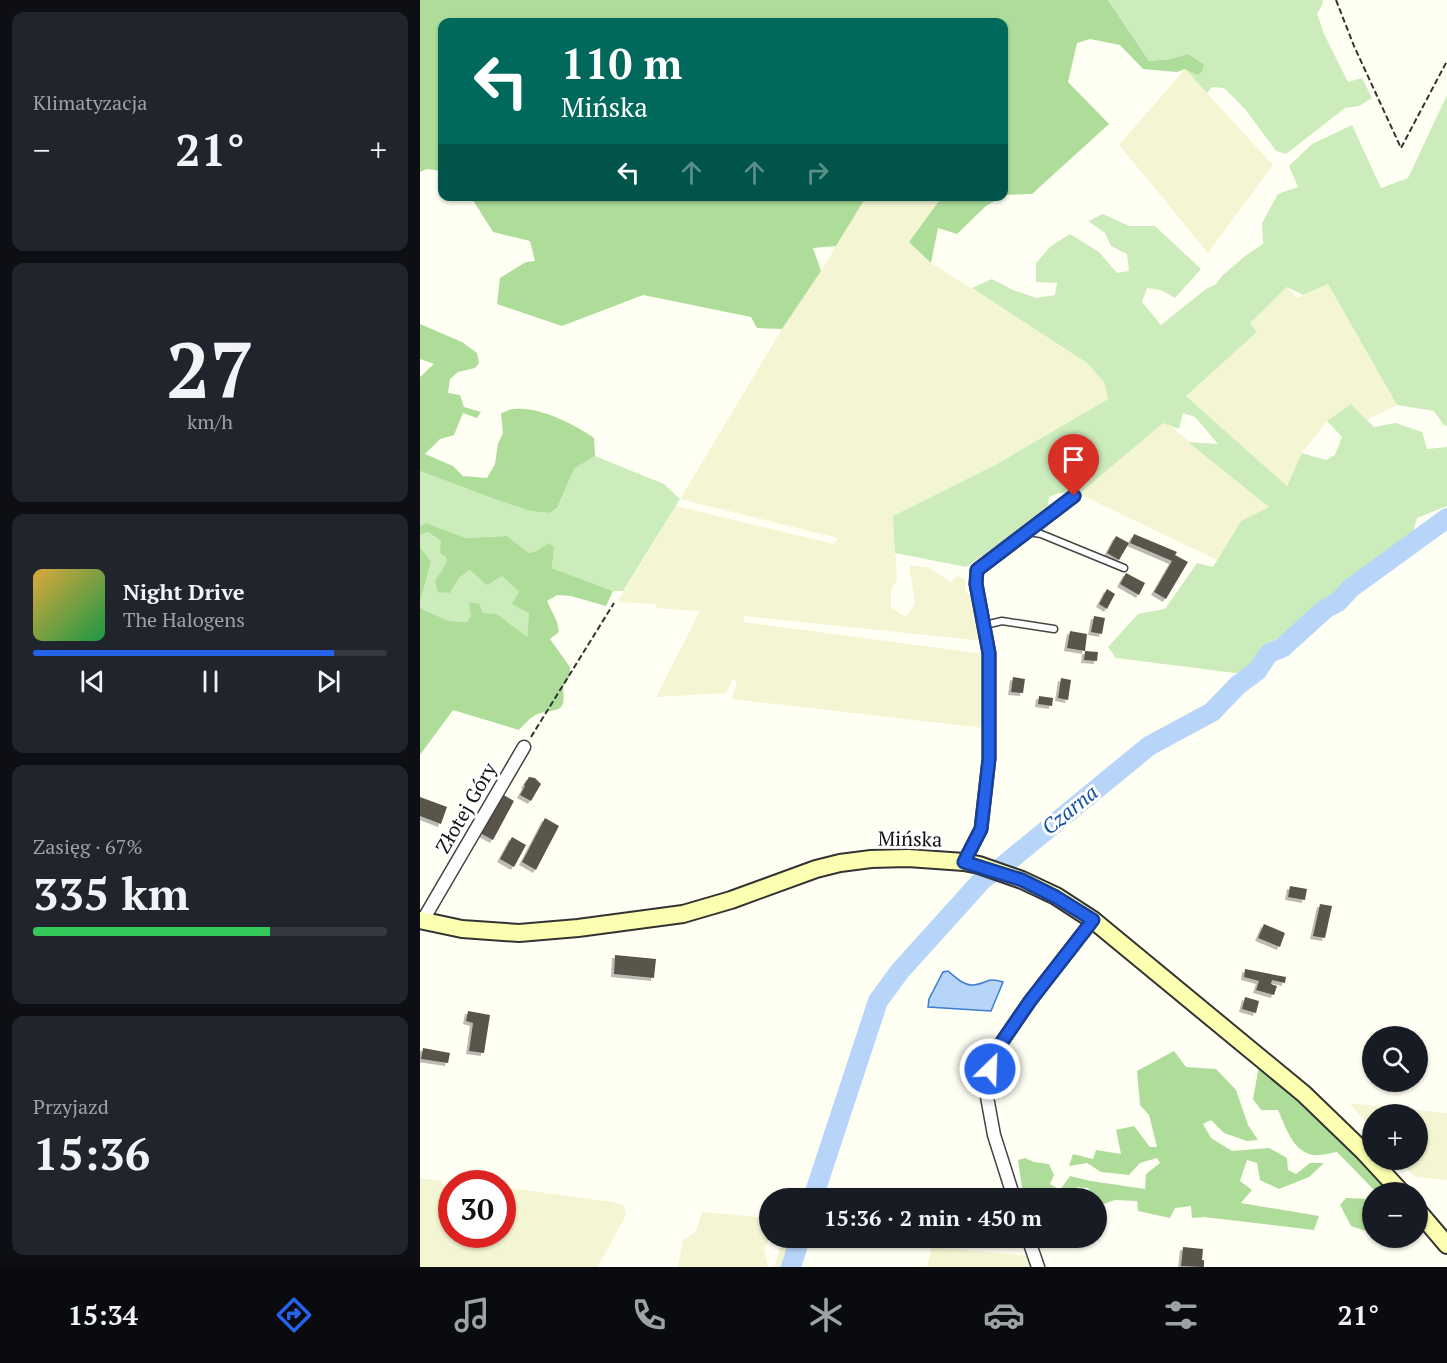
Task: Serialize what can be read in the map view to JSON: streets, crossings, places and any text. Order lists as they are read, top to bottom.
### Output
{
  "streets": {
    "street": ["Złotej Góry", "Mińska"]
  },
  "crossings": [
    ["Złotej Góry", "Mińska"]
  ],
  "water": ["Czarna"],
  "page": {
    "tile": [
      "Klimatyzacja",
      ["27", "km/h"],
      ["Zasięg · 67%", "335 km"],
      ["Przyjazd", "15:36"]
    ],
    "turn": ["110 m", "Mińska"],
    "heat": ["−", "21°", "+"],
    "song": ["Night Drive", "The Halogens"],
    "map_buttons": ["+", "−"],
    "limit": "30",
    "trip": "15:36 · 2 min · 450 m",
    "tabs": ["15:34", "21°"]
  }
}
